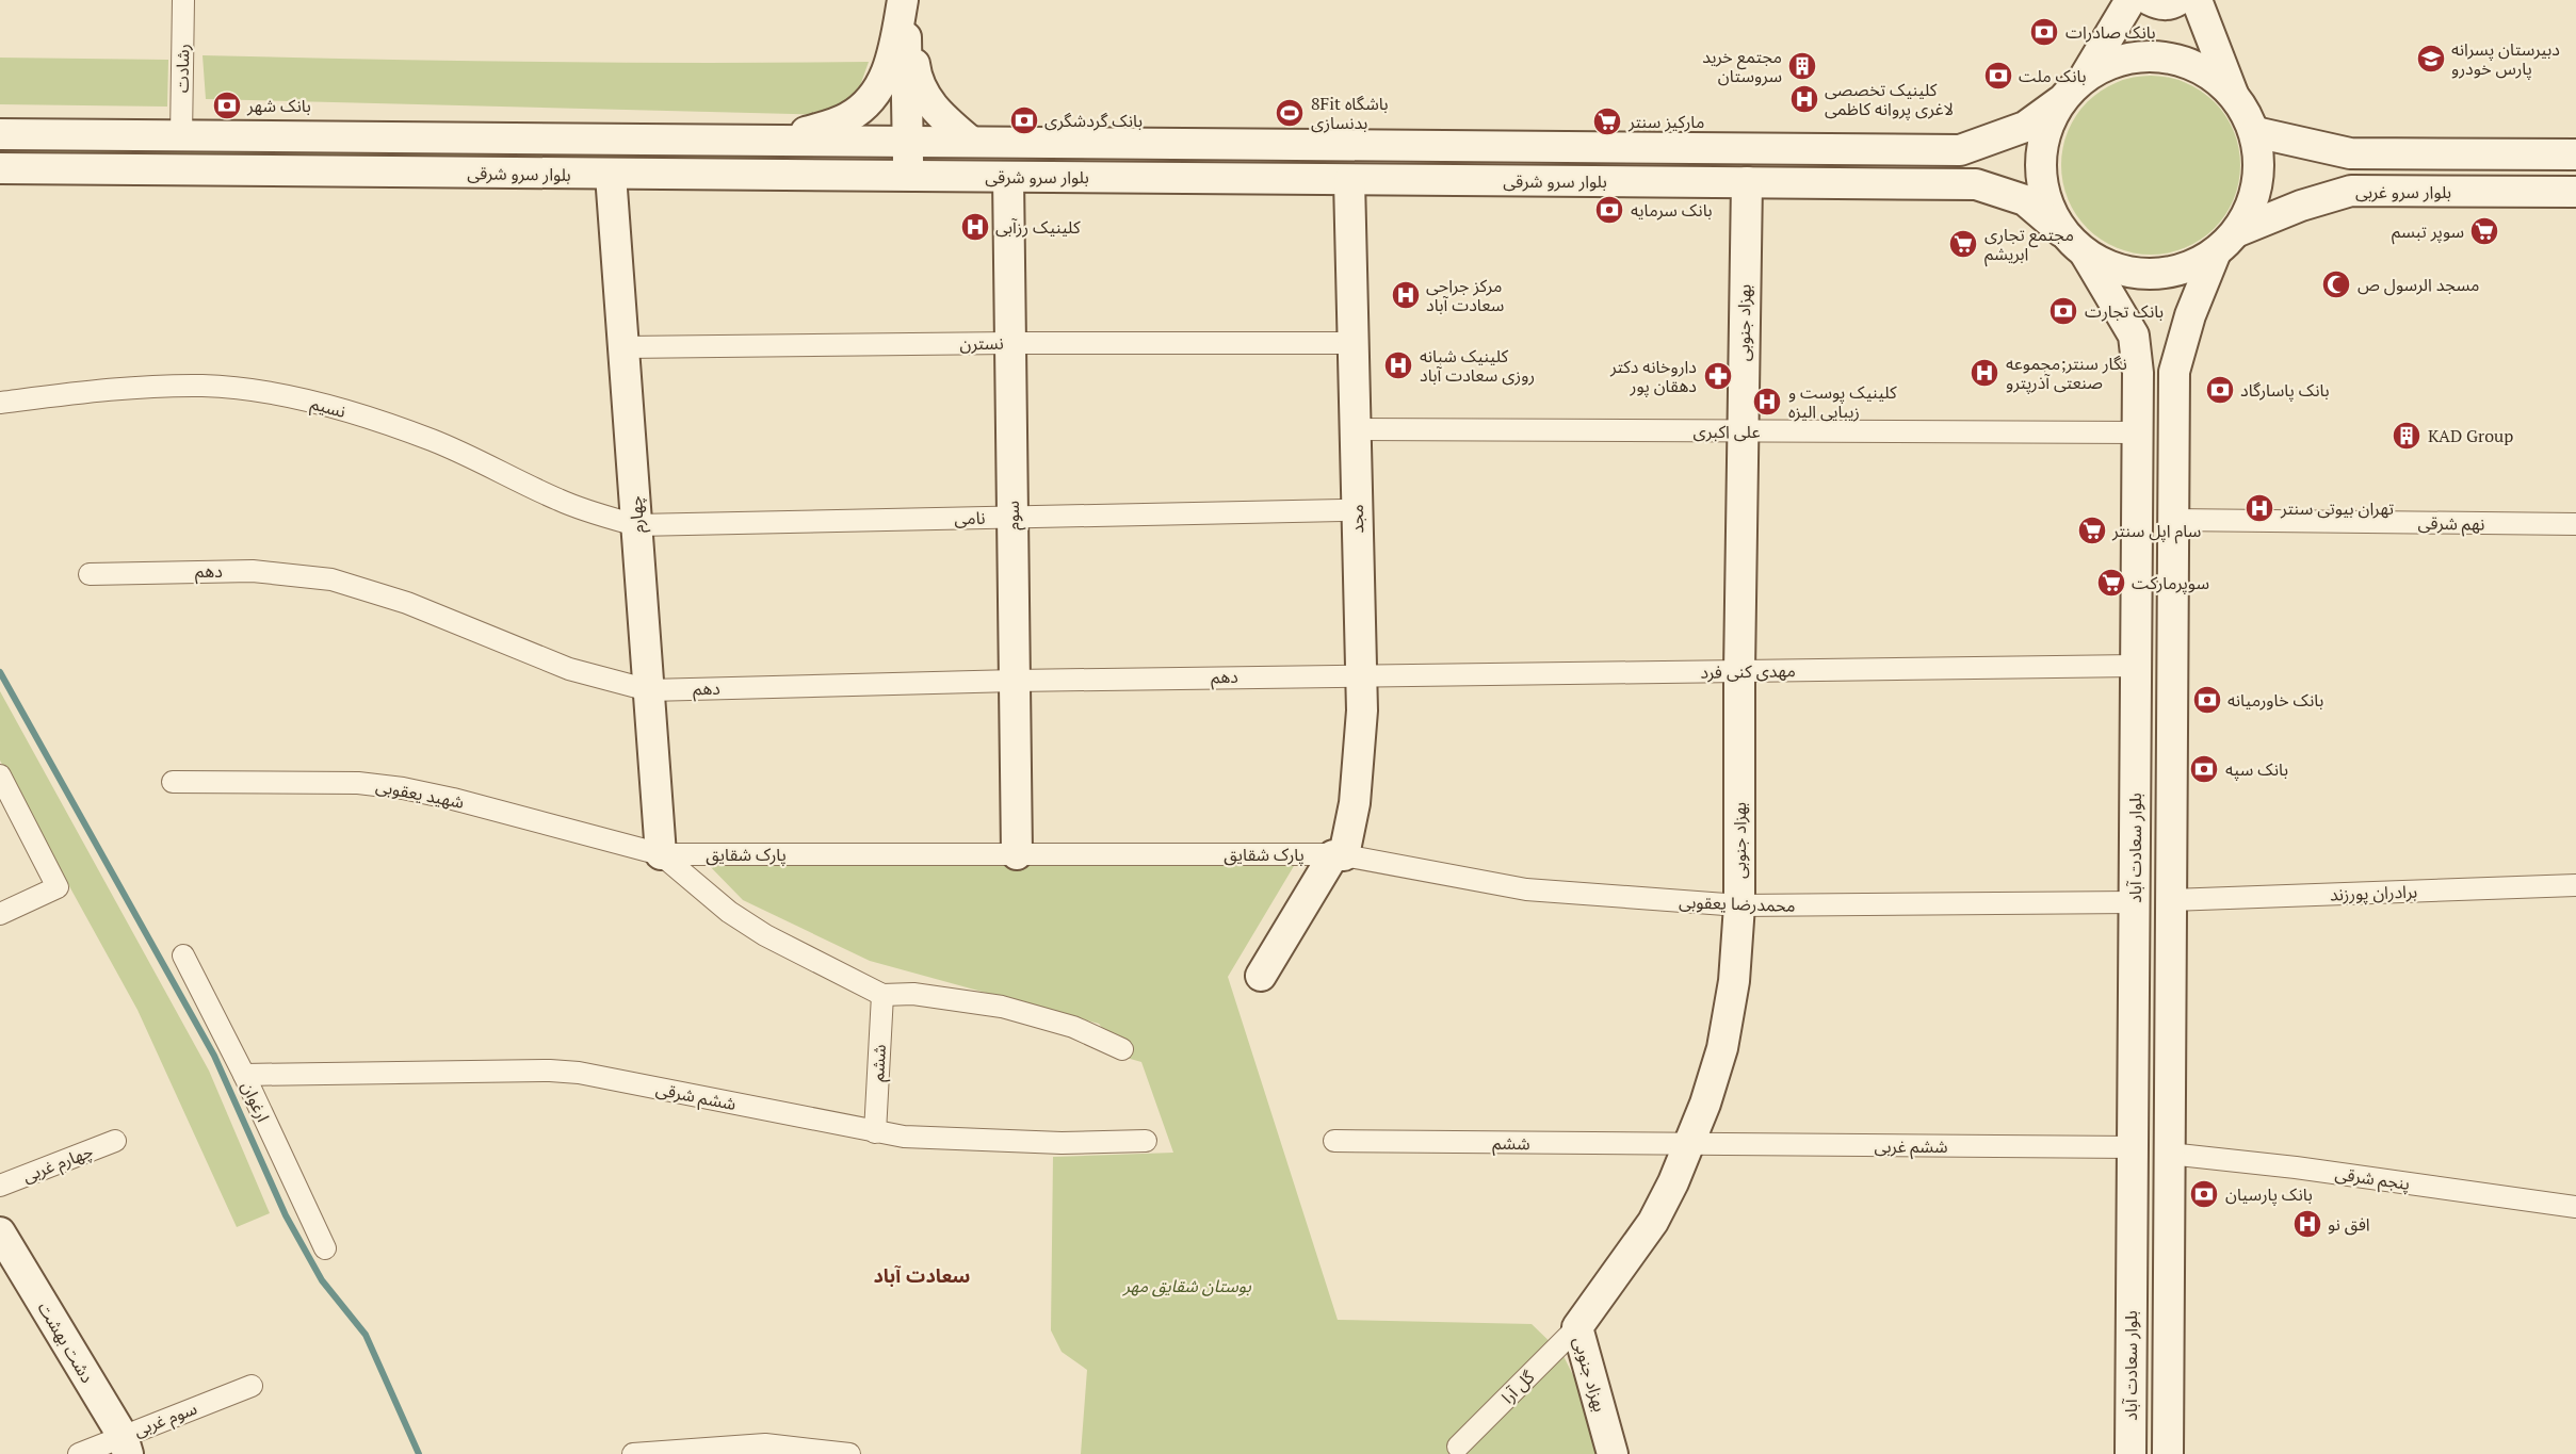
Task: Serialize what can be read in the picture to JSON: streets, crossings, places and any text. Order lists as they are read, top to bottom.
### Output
{
  "streets": {
    "main road": [
      "بلوار سرو شرقی",
      "بلوار سرو غربی",
      "بهزاد جنوبی",
      "چهارم",
      "سوم",
      "مجد",
      "بلوار سعادت آباد",
      "دشت بهشت"
    ],
    "street": [
      "رشادت",
      "نسترن",
      "نسیم",
      "علی اکبری",
      "نامی",
      "نهم شرقی",
      "دهم",
      "مهدی کنی فرد",
      "شهید یعقوبی",
      "پارک شقایق",
      "برادران پورزند",
      "محمدرضا یعقوبی",
      "ششم",
      "ششم شرقی",
      "ارغوان",
      "ششم غربی",
      "چهارم غربی",
      "پنجم شرقی",
      "گل آرا",
      "سوم غربی"
    ]
  },
  "crossings": [
    ["رشادت", "بلوار سرو شرقی"],
    ["بلوار سرو شرقی", "بلوار سرو غربی"],
    ["بلوار سرو شرقی", "بهزاد جنوبی"],
    ["بلوار سرو شرقی", "چهارم"],
    ["بلوار سرو شرقی", "سوم"],
    ["بلوار سرو شرقی", "مجد"],
    ["بلوار سرو شرقی", "بلوار سعادت آباد"],
    ["بلوار سرو غربی", "بلوار سعادت آباد"],
    ["بهزاد جنوبی", "علی اکبری"],
    ["بهزاد جنوبی", "مهدی کنی فرد"],
    ["بهزاد جنوبی", "محمدرضا یعقوبی"],
    ["بهزاد جنوبی", "ششم"],
    ["بهزاد جنوبی", "ششم غربی"],
    ["بهزاد جنوبی", "گل آرا"],
    ["نسترن", "چهارم"],
    ["نسترن", "سوم"],
    ["نسترن", "مجد"],
    ["نسیم", "چهارم"],
    ["نسیم", "نامی"],
    ["علی اکبری", "مجد"],
    ["علی اکبری", "بلوار سعادت آباد"],
    ["چهارم", "نامی"],
    ["چهارم", "دهم"],
    ["چهارم", "شهید یعقوبی"],
    ["چهارم", "پارک شقایق"],
    ["سوم", "نامی"],
    ["سوم", "دهم"],
    ["سوم", "پارک شقایق"],
    ["نامی", "مجد"],
    ["مجد", "دهم"],
    ["مجد", "مهدی کنی فرد"],
    ["مجد", "پارک شقایق"],
    ["مجد", "محمدرضا یعقوبی"],
    ["نهم شرقی", "بلوار سعادت آباد"],
    ["دهم", "مهدی کنی فرد"],
    ["مهدی کنی فرد", "بلوار سعادت آباد"],
    ["شهید یعقوبی", "پارک شقایق"],
    ["بلوار سعادت آباد", "برادران پورزند"],
    ["بلوار سعادت آباد", "محمدرضا یعقوبی"],
    ["بلوار سعادت آباد", "ششم غربی"],
    ["بلوار سعادت آباد", "پنجم شرقی"],
    ["پارک شقایق", "محمدرضا یعقوبی"],
    ["پارک شقایق", "ششم"],
    ["ششم", "ششم شرقی"],
    ["ششم", "ششم غربی"],
    ["ششم شرقی", "ارغوان"],
    ["دشت بهشت", "سوم غربی"]
  ],
  "districts": ["سعادت آباد"],
  "parks": ["بوستان شقایق مهر"],
  "places": {
    "bank": [
      "بانک صادرات",
      "بانک ملت",
      "بانک شهر",
      "بانک گردشگری",
      "بانک سرمایه",
      "بانک تجارت",
      "بانک پاسارگاد",
      "بانک خاورمیانه",
      "بانک سپه",
      "بانک پارسیان"
    ],
    "school or university": ["دبیرستان پسرانه پارس خودرو"],
    "building": ["مجتمع خرید سروستان", "KAD Group"],
    "hospital": [
      "کلینیک تخصصی لاغری پروانه کاظمی",
      "کلینیک رزآبی",
      "مرکز جراحی سعادت آباد",
      "کلینیک شبانه روزی سعادت آباد",
      "نگار سنتر;مجموعه صنعتی آذرپترو",
      "کلینیک پوست و زیبایی الیزه",
      "تهران بیوتی سنتر",
      "افق نو"
    ],
    "sports": ["8Fit باشگاه بدنسازی"],
    "supermarket": [
      "مارکیز سنتر",
      "سوپر تبسم",
      "مجتمع تجاری ابریشم",
      "سام اپل سنتر",
      "سوپرمارکت"
    ],
    "mosque": ["مسجد الرسول ص"],
    "pharmacy": ["داروخانه دکتر دهقان پور"]
  }
}
